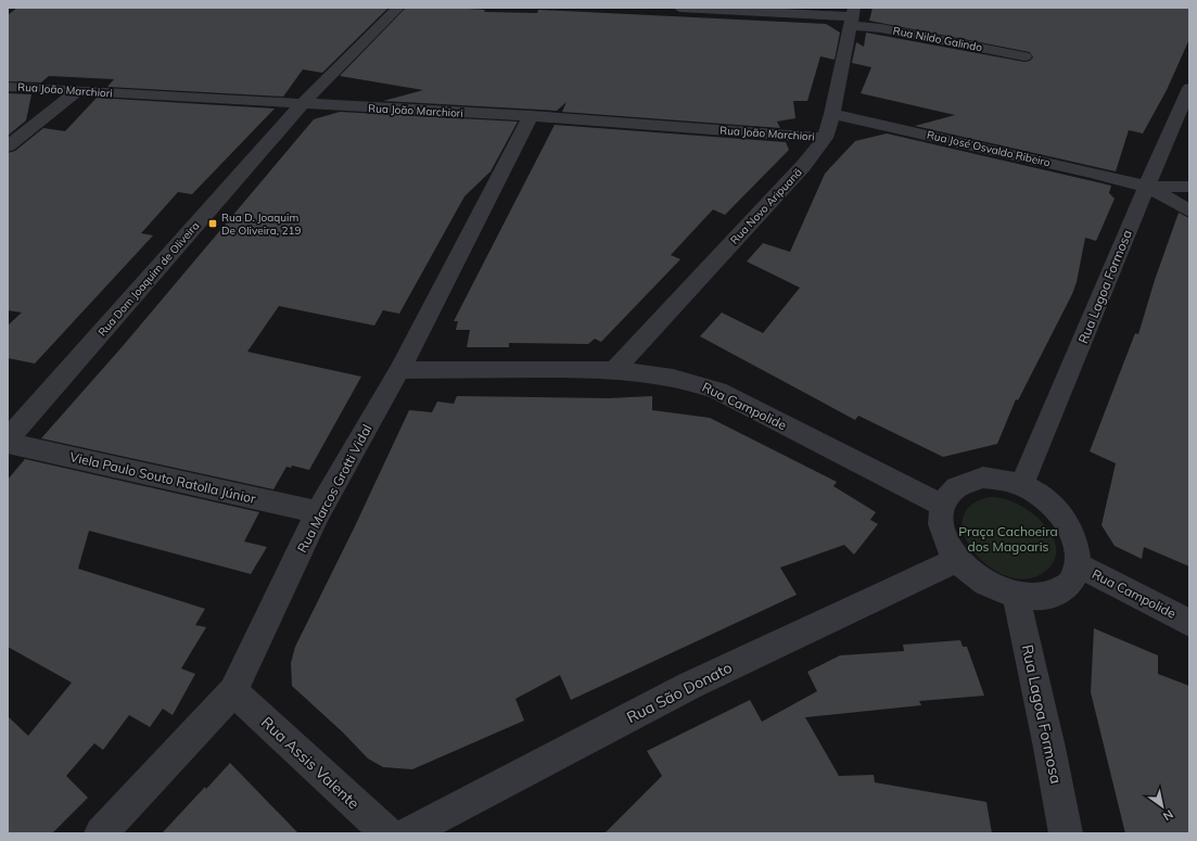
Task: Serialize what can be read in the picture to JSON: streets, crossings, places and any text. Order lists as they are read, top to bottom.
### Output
{
  "streets": {
    "street": [
      "Rua Nildo Galindo",
      "Rua João Marchiori",
      "Rua José Osvaldo Ribeiro",
      "Rua Novo Aripuanã",
      "Rua Dom Joaquim de Oliveira",
      "Rua Lagoa Formosa",
      "Rua Campolide",
      "Viela Paulo Souto Ratolla Júnior",
      "Rua Marcos Grotti Vidal",
      "Rua São Donato",
      "Rua Assis Valente"
    ]
  },
  "crossings": [
    ["Rua Nildo Galindo", "Rua Novo Aripuanã"],
    ["Rua João Marchiori", "Rua Novo Aripuanã"],
    ["Rua João Marchiori", "Rua Dom Joaquim de Oliveira"],
    ["Rua João Marchiori", "Rua Marcos Grotti Vidal"],
    ["Rua José Osvaldo Ribeiro", "Rua Novo Aripuanã"],
    ["Rua José Osvaldo Ribeiro", "Rua Lagoa Formosa"],
    ["Rua Novo Aripuanã", "Rua Campolide"],
    ["Rua Lagoa Formosa", "Rua Campolide"],
    ["Rua Lagoa Formosa", "Rua São Donato"],
    ["Rua Campolide", "Rua Marcos Grotti Vidal"],
    ["Rua Campolide", "Rua São Donato"],
    ["Viela Paulo Souto Ratolla Júnior", "Rua Marcos Grotti Vidal"],
    ["Rua Marcos Grotti Vidal", "Rua Assis Valente"]
  ],
  "parks": ["Praça Cachoeira dos Magoaris"],
  "places": {
    "transit": ["Rua D. Joaquim De Oliveira, 219"]
  },
  "north": "bottom right"
}
